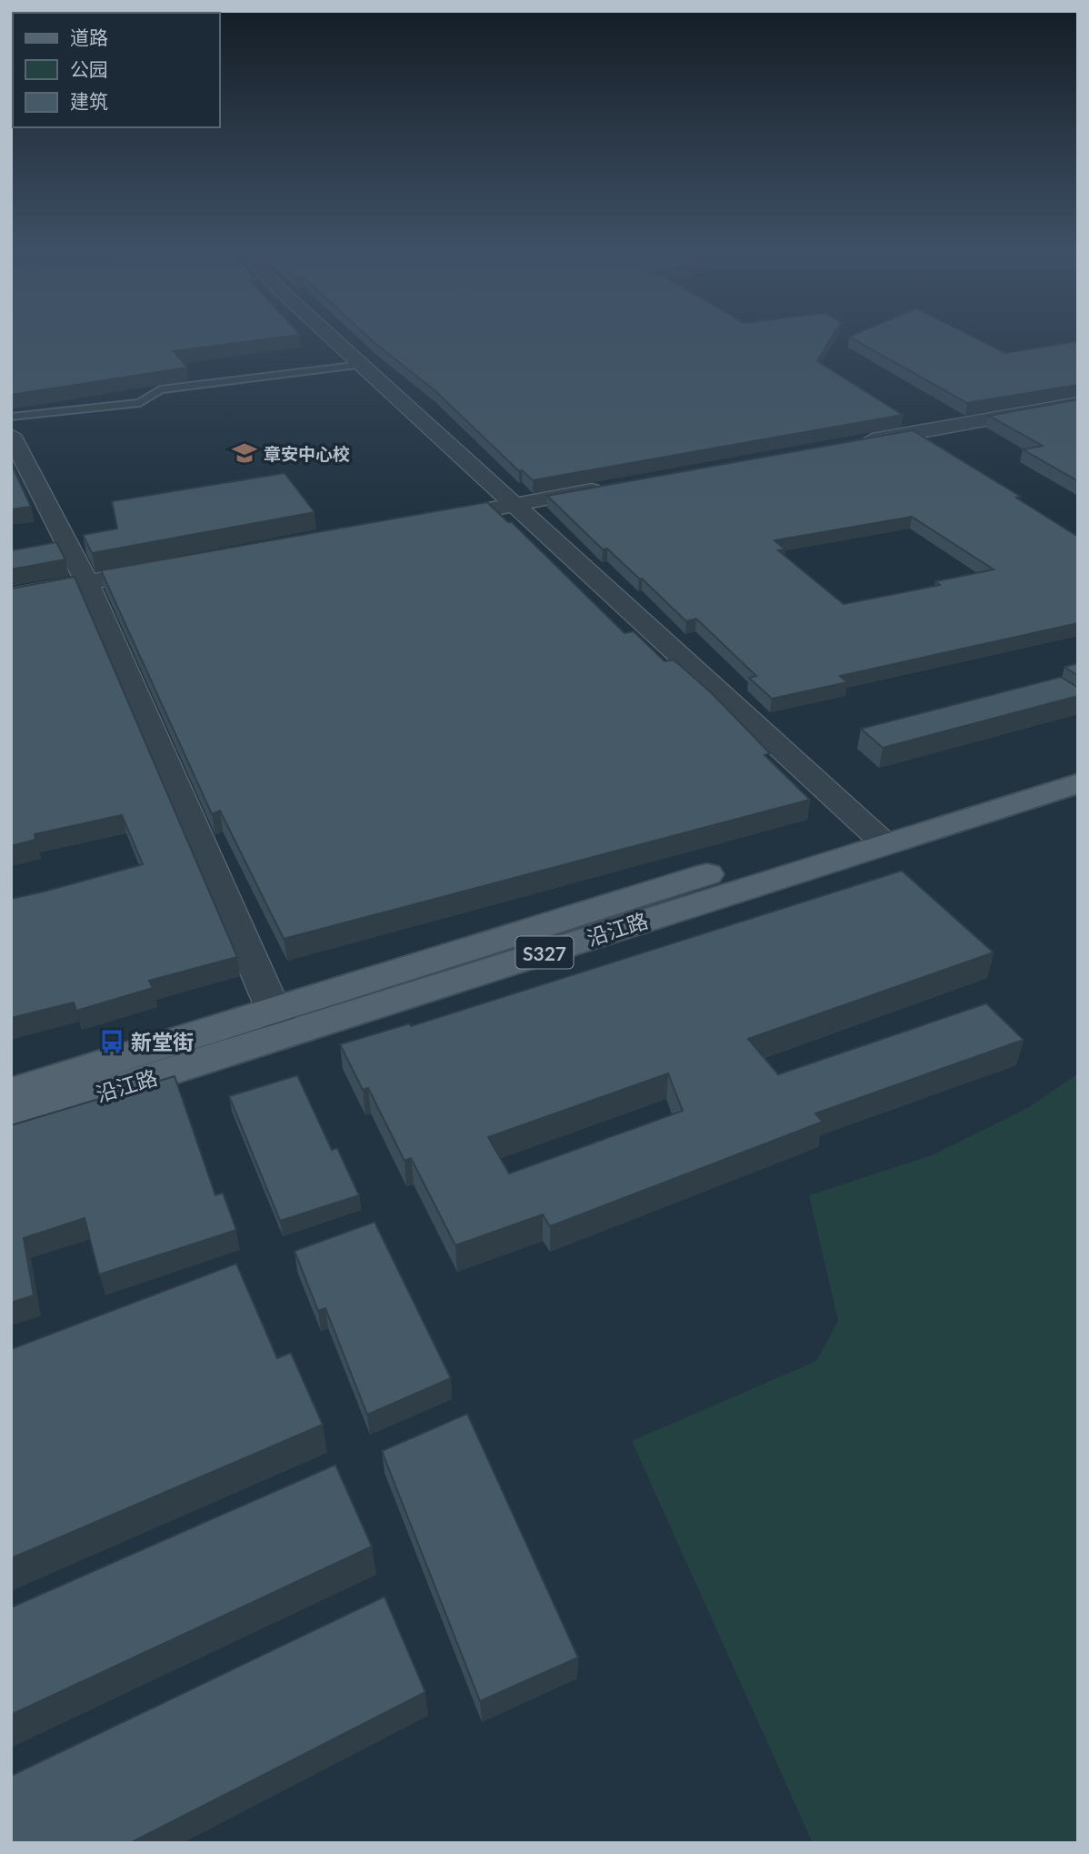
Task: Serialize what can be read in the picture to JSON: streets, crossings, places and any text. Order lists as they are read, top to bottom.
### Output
{
  "streets": {
    "main road": ["沿江路", "S327"]
  },
  "places": {
    "school or university": ["章安中心校"],
    "bus stop": ["新堂街"]
  },
  "legend": ["道路", "公园", "建筑"]
}
